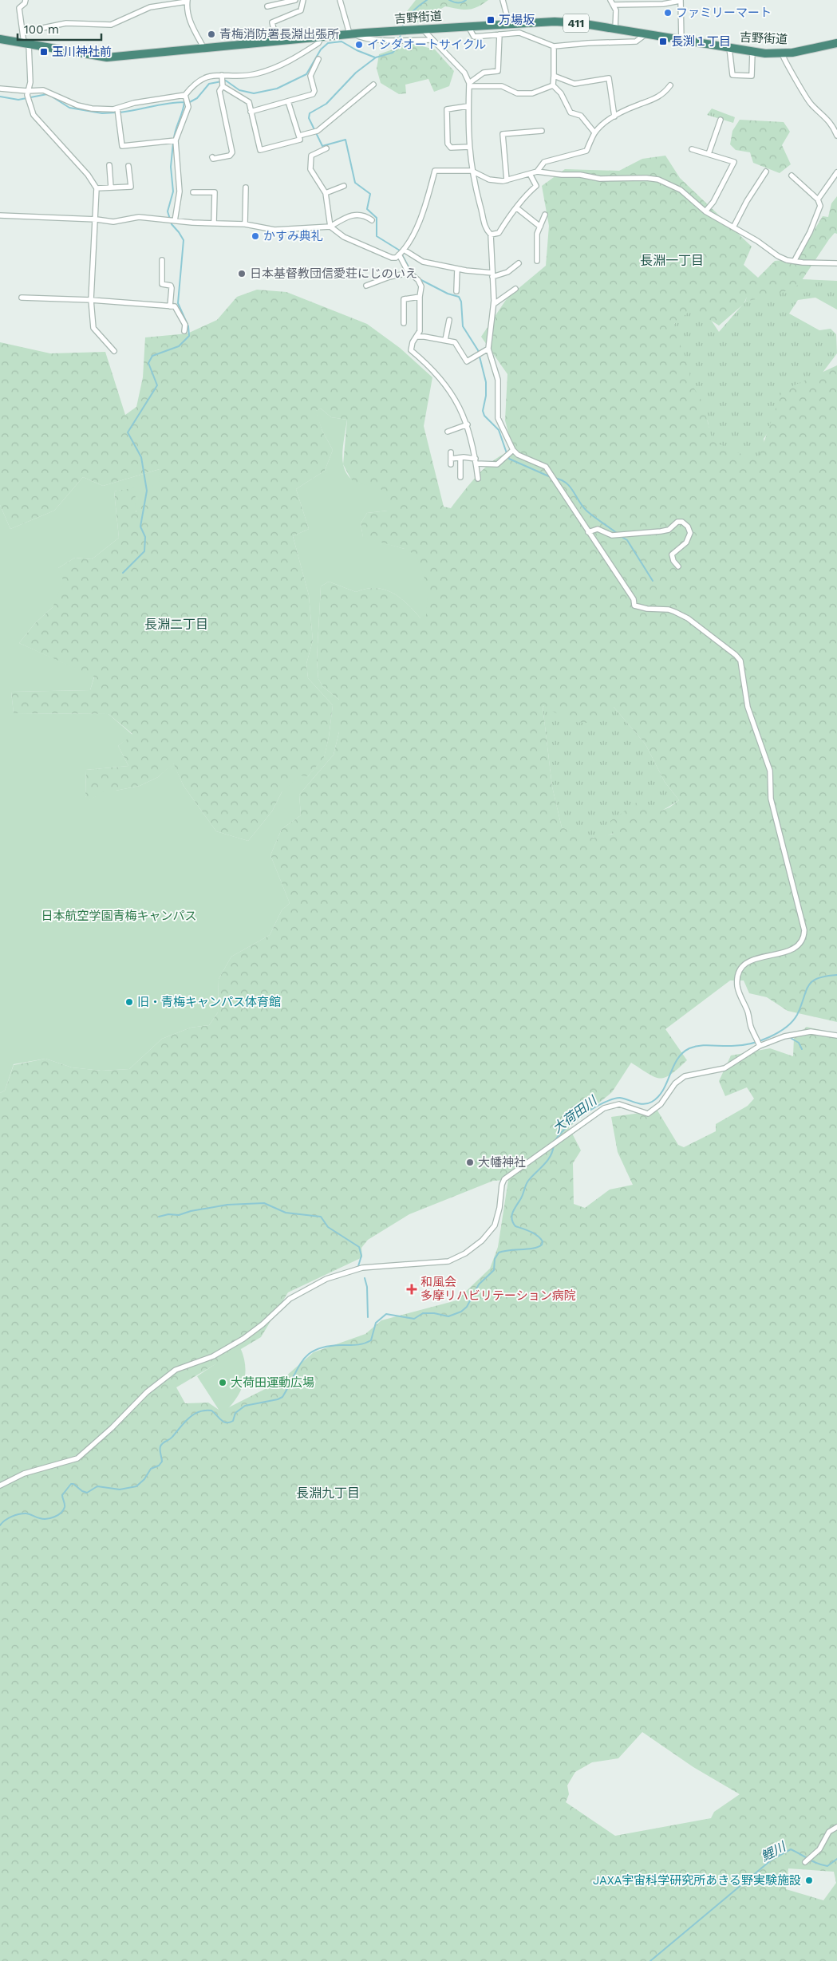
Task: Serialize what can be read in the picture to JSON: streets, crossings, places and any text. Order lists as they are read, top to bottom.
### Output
{
  "streets": {
    "highway": ["吉野街道", "411"]
  },
  "districts": ["長淵一丁目", "長淵二丁目", "長淵九丁目"],
  "water": ["大荷田川", "鯉川"],
  "parks": ["日本航空学園青梅キャンパス"],
  "places": {
    "other": [
      "ファミリーマート",
      "青梅消防署長淵出張所",
      "イシダオートサイクル",
      "かすみ典礼",
      "日本基督教団信愛荘にじのいえ",
      "旧・青梅キャンパス体育館",
      "大幡神社",
      "大荷田運動広場",
      "JAXA宇宙科学研究所あきる野実験施設"
    ],
    "transit": ["万場坂", "長渕１丁目", "玉川神社前"],
    "health": ["和風会 多摩リハビリテーション病院"]
  },
  "scale_bar": "100 m"
}
